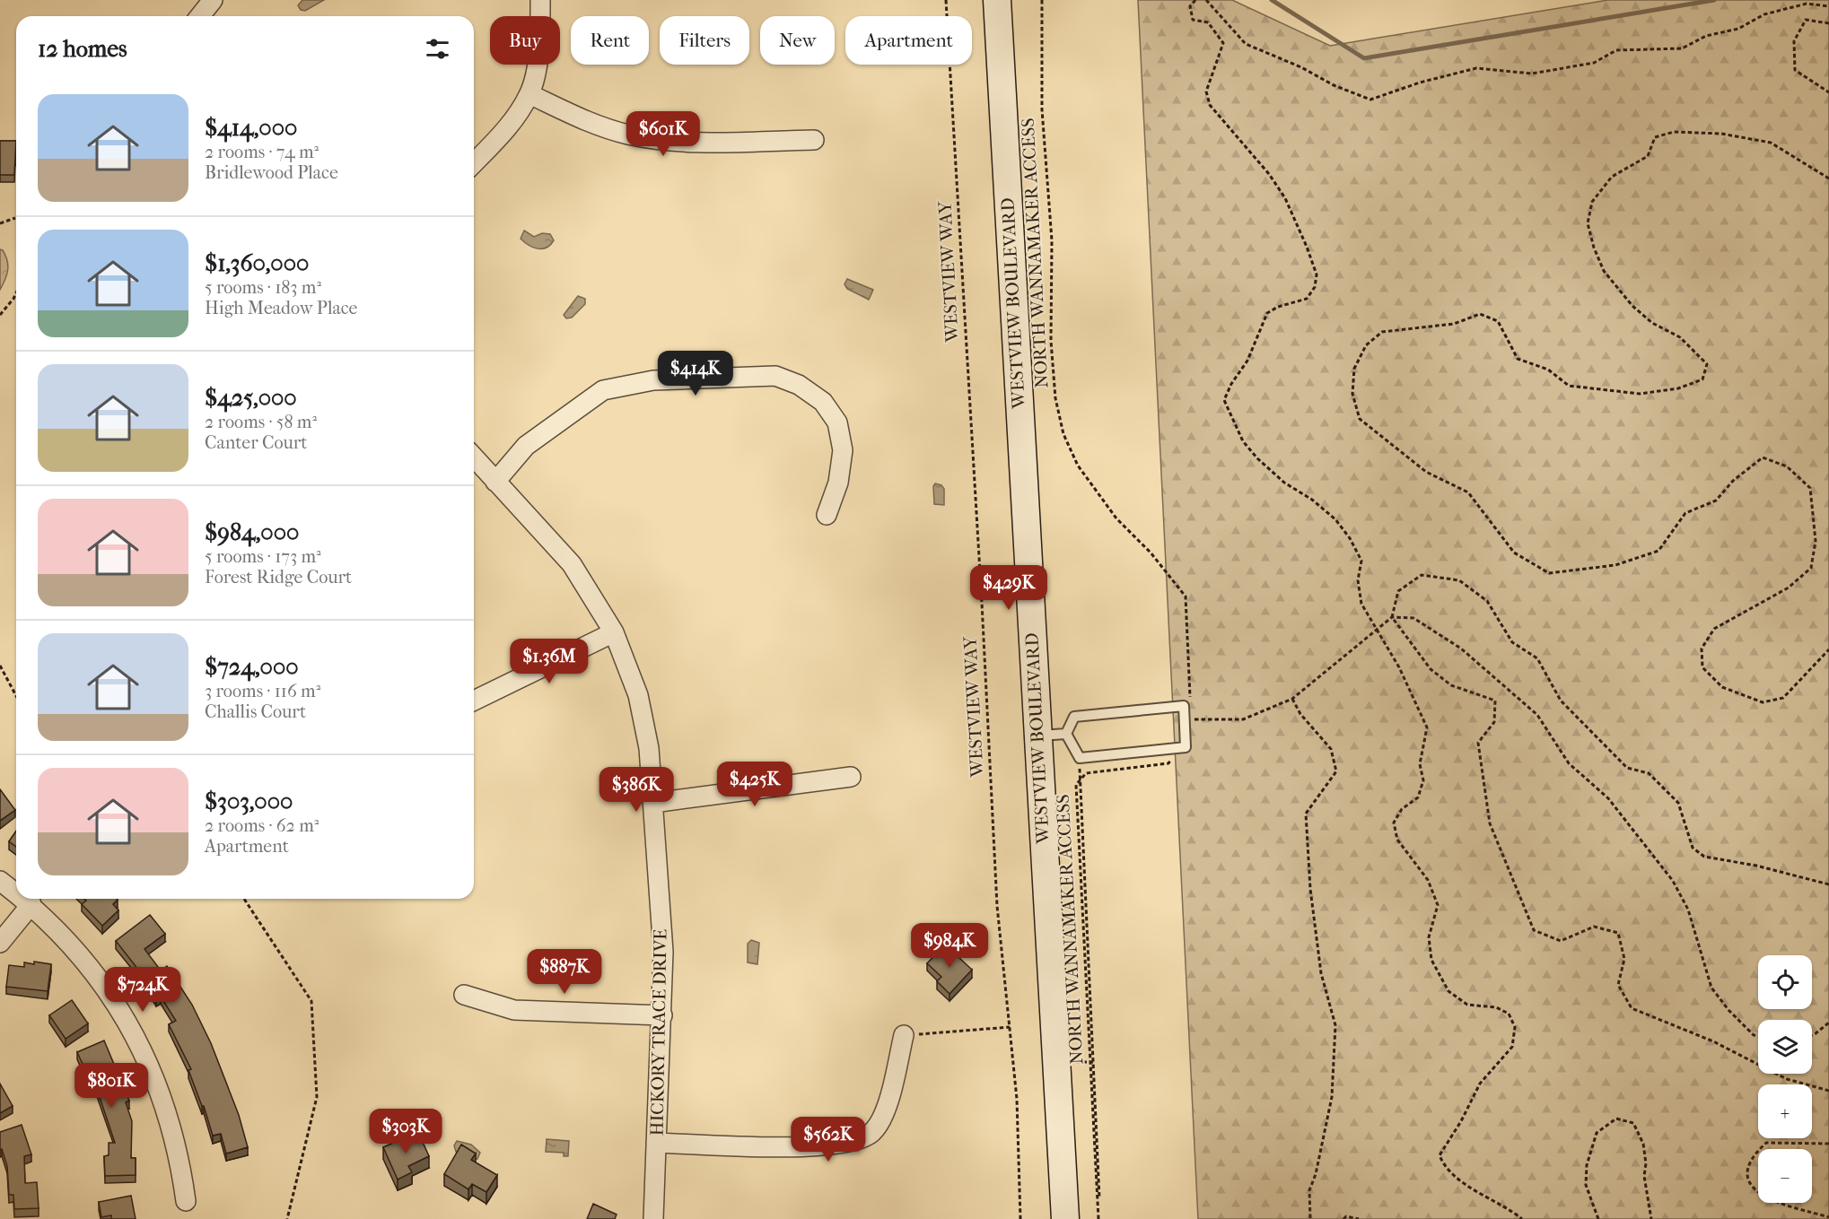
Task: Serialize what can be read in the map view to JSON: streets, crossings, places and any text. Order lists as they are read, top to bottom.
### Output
{
  "streets": {
    "street": ["WESTVIEW BOULEVARD", "HICKORY TRACE DRIVE"],
    "path": ["NORTH WANNAMAKER ACCESS", "WESTVIEW WAY"]
  },
  "page": {
    "chip": [
      "Buy",
      "Rent",
      "Filters",
      "New",
      "Apartment"
    ],
    "heading": "12 homes",
    "list": [
      {
        "name": "$414,000",
        "note": "2 rooms · 74 m² · Bridlewood Place"
      },
      {
        "name": "$1,360,000",
        "note": "5 rooms · 183 m² · High Meadow Place"
      },
      {
        "name": "$425,000",
        "note": "2 rooms · 58 m² · Canter Court"
      },
      {
        "name": "$984,000",
        "note": "5 rooms · 173 m² · Forest Ridge Court"
      },
      {
        "name": "$724,000",
        "note": "3 rooms · 116 m² · Challis Court"
      },
      {
        "name": "$303,000",
        "note": "2 rooms · 62 m² · Apartment"
      }
    ],
    "price": [
      "$601K",
      "$414K",
      "$429K",
      "$1.36M",
      "$425K",
      "$386K",
      "$984K",
      "$887K",
      "$724K",
      "$801K",
      "$303K",
      "$562K"
    ],
    "map_buttons": ["+", "−"]
  }
}
